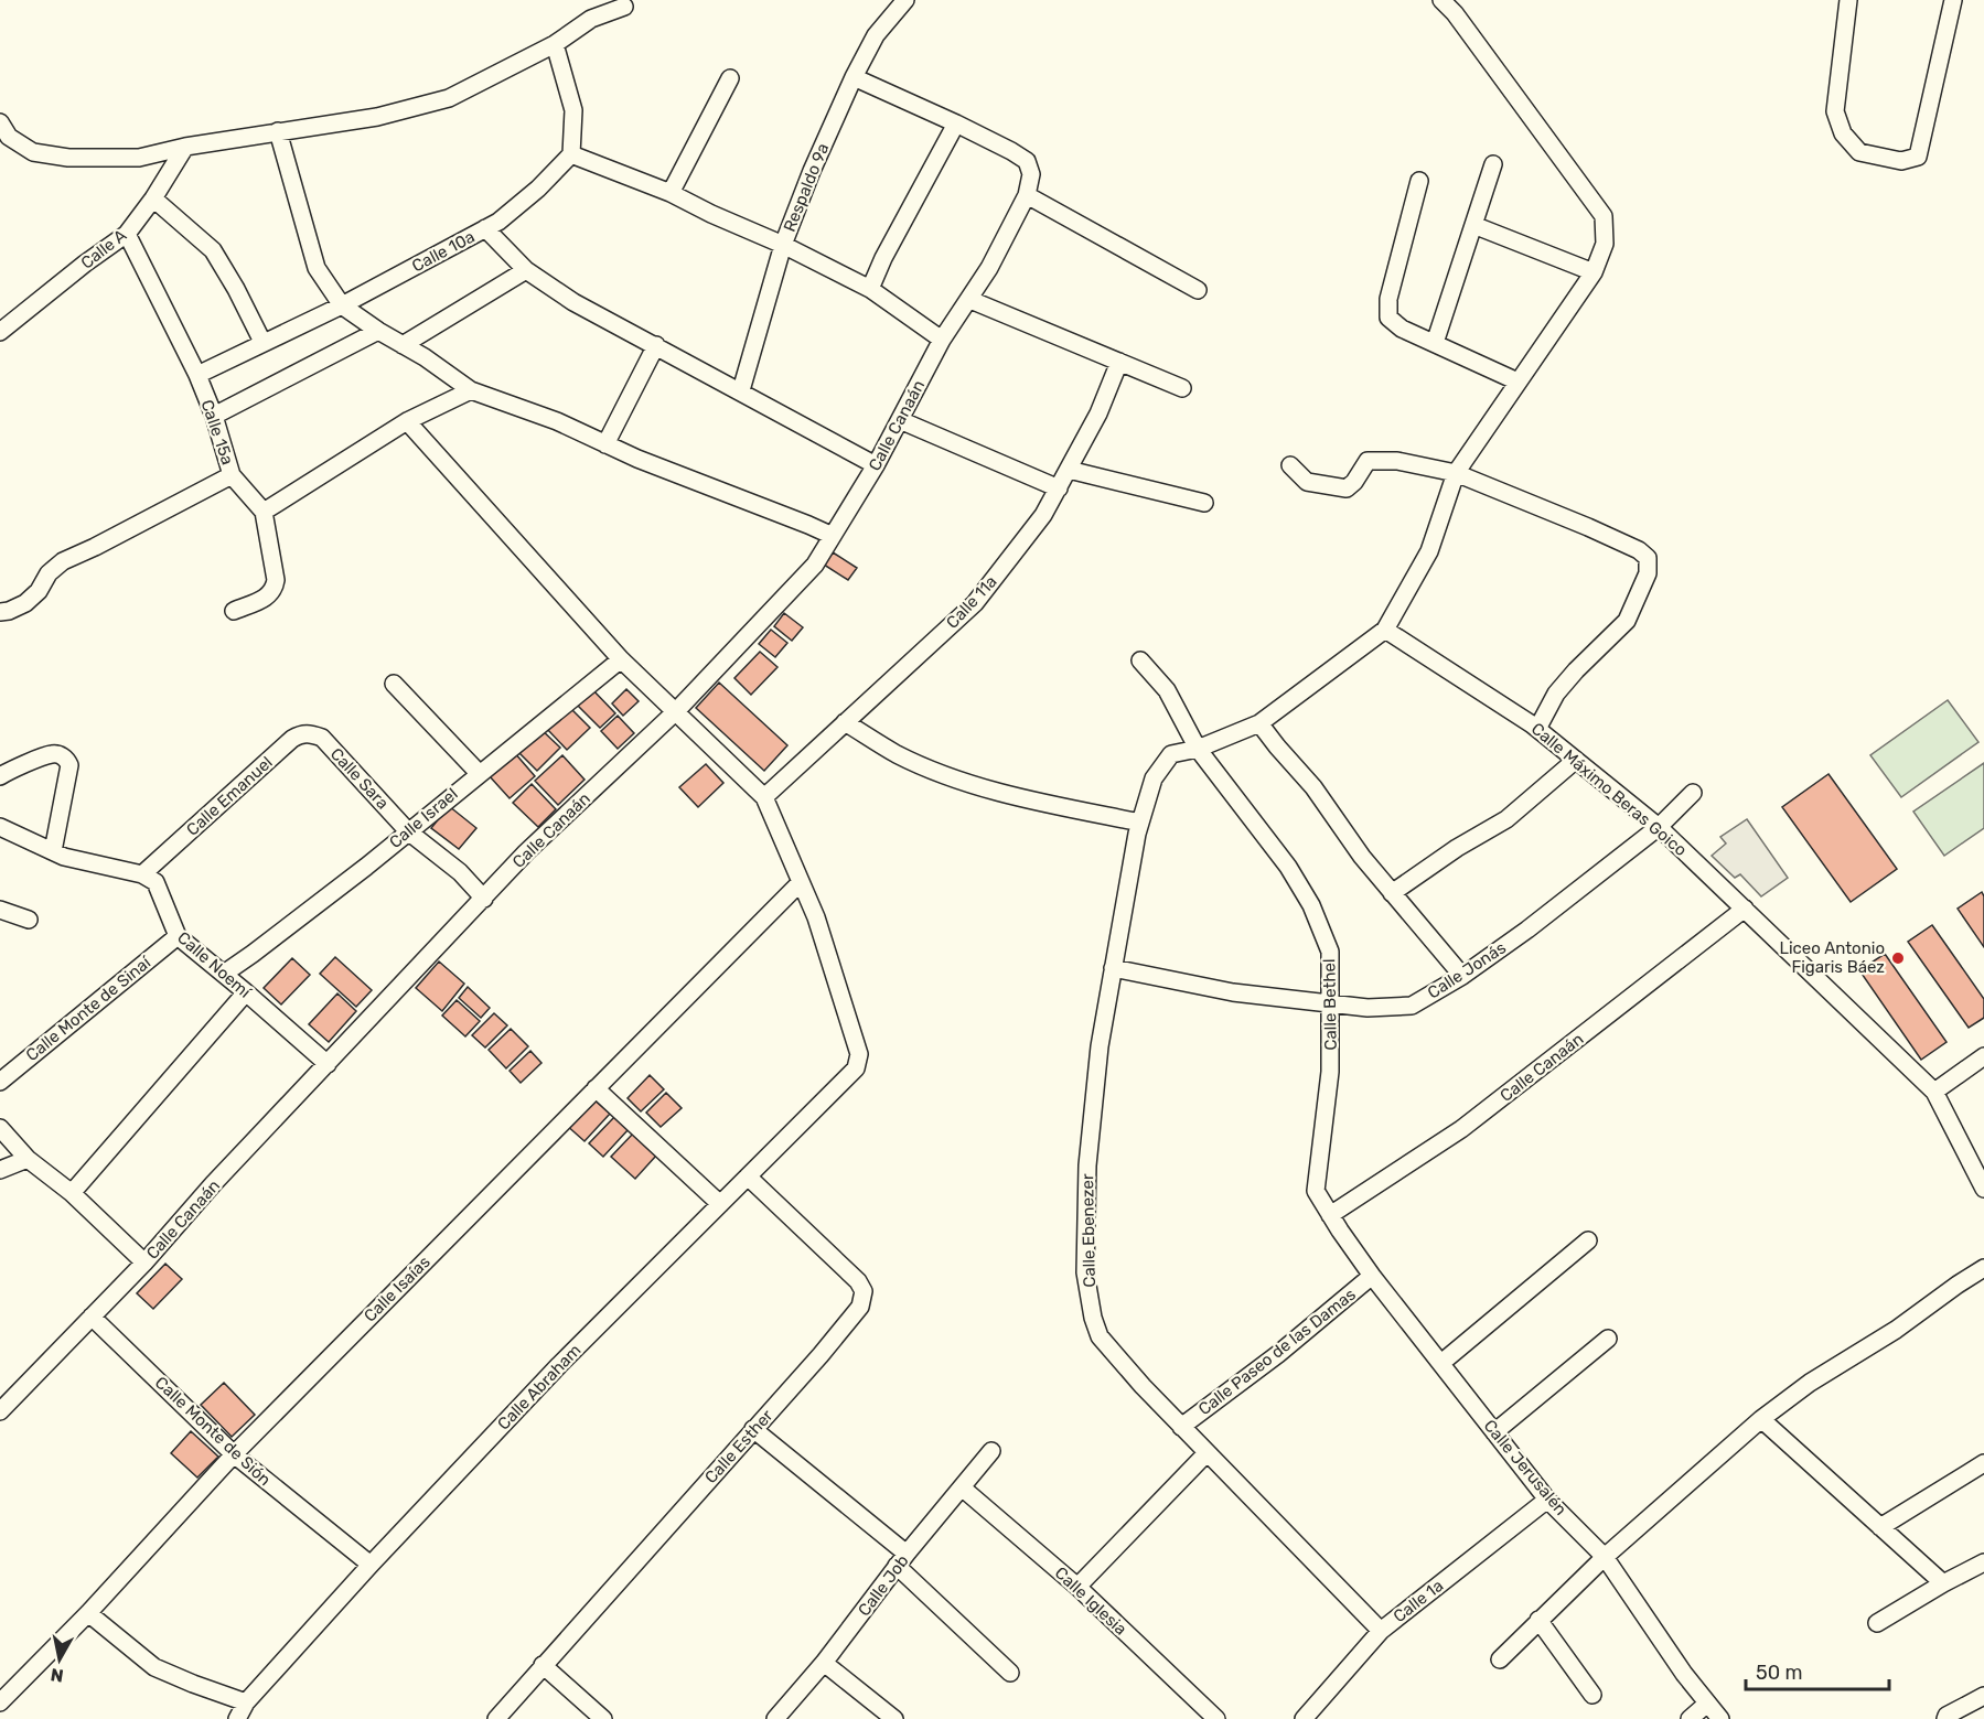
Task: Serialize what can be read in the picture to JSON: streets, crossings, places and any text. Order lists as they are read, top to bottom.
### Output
{
  "streets": {
    "street": [
      "Respaldo 9a",
      "Calle A",
      "Calle 10a",
      "Calle Canaán",
      "Calle 15a",
      "Calle 11a",
      "Calle Sara",
      "Calle Máximo Beras Goico",
      "Calle Emanuel",
      "Calle Israel",
      "Calle Noemí",
      "Calle Jonás",
      "Calle Bethel",
      "Calle Monte de Sinaí",
      "Calle Ebenezer",
      "Calle Isaías",
      "Calle Paseo de las Damas",
      "Calle Abraham",
      "Calle Monte de Sión",
      "Calle Esther",
      "Calle Jerusalén",
      "Calle Job",
      "Calle Iglesia",
      "Calle 1a"
    ]
  },
  "crossings": [
    ["Calle A", "Calle 15a"],
    ["Calle 10a", "Calle 15a"],
    ["Calle Canaán", "Calle Sara"],
    ["Calle Canaán", "Calle Máximo Beras Goico"],
    ["Calle Canaán", "Calle Noemí"],
    ["Calle Canaán", "Calle Bethel"],
    ["Calle Canaán", "Calle Monte de Sión"],
    ["Calle Canaán", "Calle Jerusalén"],
    ["Calle Sara", "Calle Emanuel"],
    ["Calle Sara", "Calle Israel"],
    ["Calle Máximo Beras Goico", "Calle Jonás"],
    ["Calle Máximo Beras Goico", "Calle Ebenezer"],
    ["Calle Emanuel", "Calle Noemí"],
    ["Calle Israel", "Calle Noemí"],
    ["Calle Noemí", "Calle Monte de Sinaí"],
    ["Calle Jonás", "Calle Bethel"],
    ["Calle Jonás", "Calle Ebenezer"],
    ["Calle Bethel", "Calle Ebenezer"],
    ["Calle Bethel", "Calle Jerusalén"],
    ["Calle Ebenezer", "Calle Paseo de las Damas"],
    ["Calle Ebenezer", "Calle 1a"],
    ["Calle Isaías", "Calle Abraham"],
    ["Calle Isaías", "Calle Monte de Sión"],
    ["Calle Paseo de las Damas", "Calle Jerusalén"],
    ["Calle Abraham", "Calle Monte de Sión"],
    ["Calle Abraham", "Calle Esther"],
    ["Calle Jerusalén", "Calle 1a"],
    ["Calle Job", "Calle Iglesia"]
  ],
  "places": ["Liceo Antonio Figaris Báez"],
  "scale_bar": "50 m",
  "north": "bottom"
}
